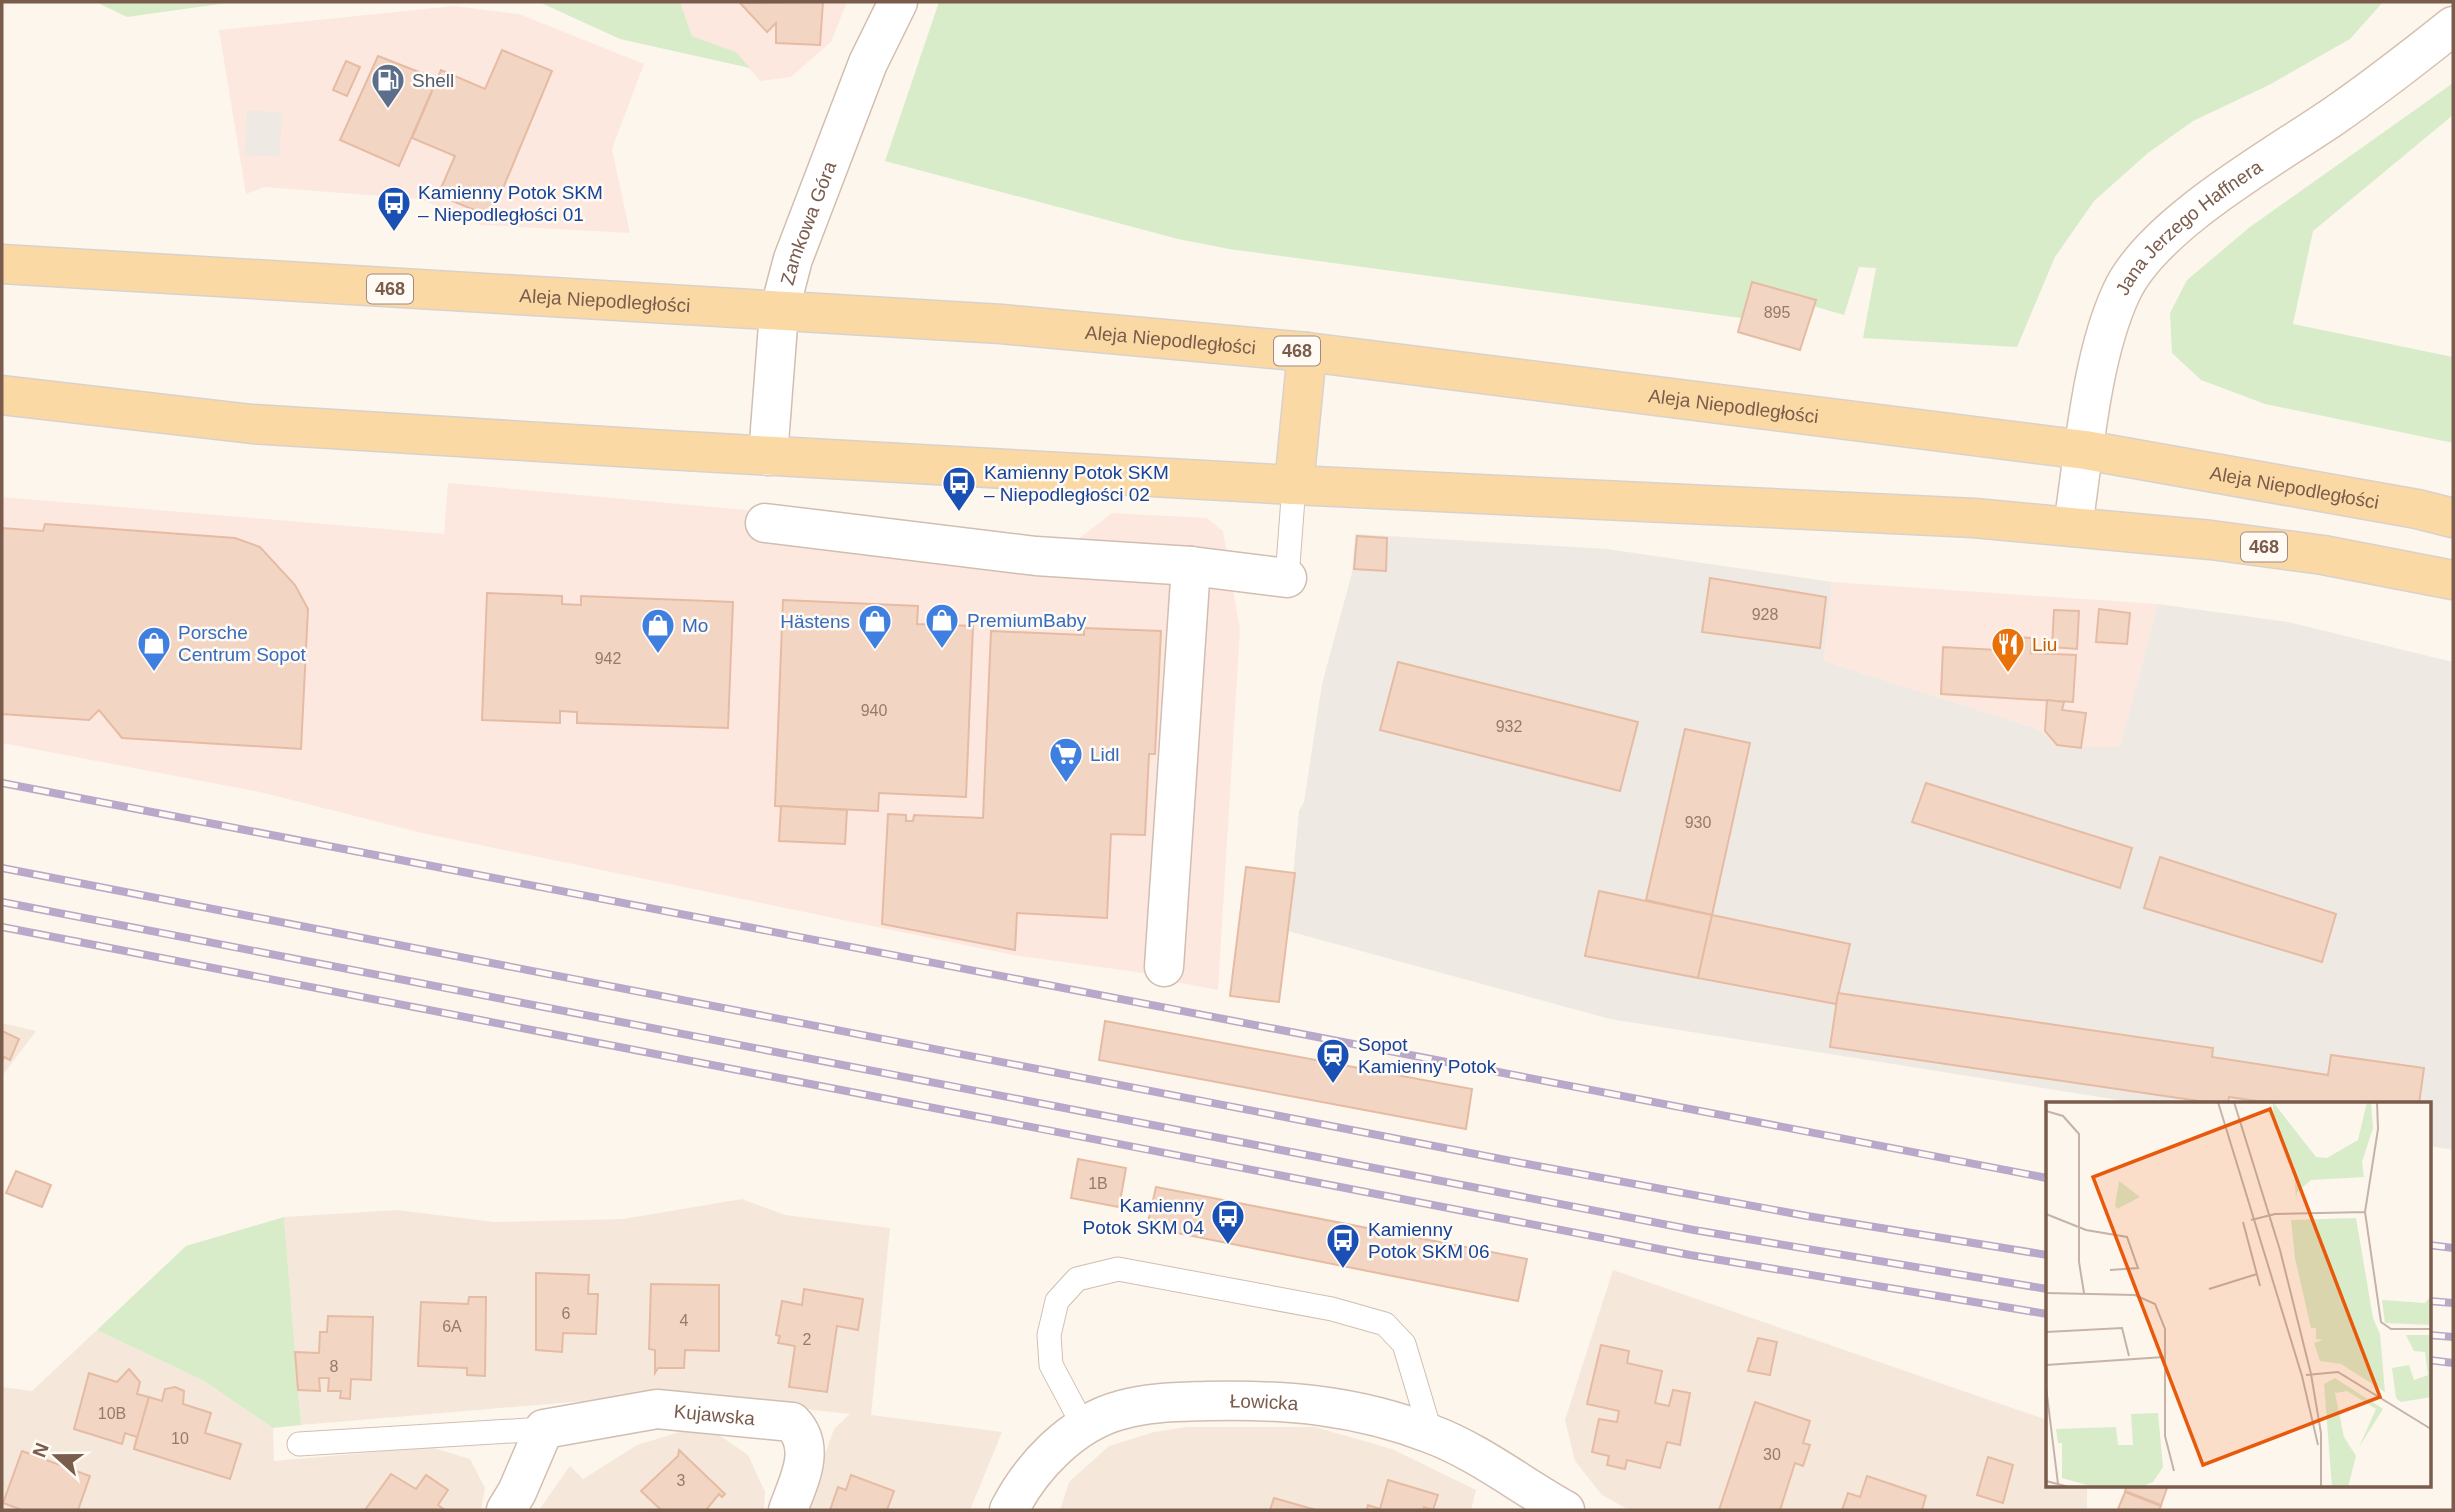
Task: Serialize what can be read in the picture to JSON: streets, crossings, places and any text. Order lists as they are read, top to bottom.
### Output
{
  "streets": {
    "main road": ["468", "Aleja Niepodległości"],
    "street": [
      "Zamkowa Góra",
      "Jana Jerzego Haffnera",
      "Łowicka",
      "Kujawska"
    ]
  },
  "crossings": [
    ["Zamkowa Góra", "468"],
    ["Zamkowa Góra", "Aleja Niepodległości"],
    ["Jana Jerzego Haffnera", "468"],
    ["Jana Jerzego Haffnera", "Aleja Niepodległości"]
  ],
  "places": {
    "fuel station": ["Shell"],
    "bus stop": [
      "Kamienny Potok SKM – Niepodległości 01",
      "Kamienny Potok SKM – Niepodległości 02",
      "Kamienny Potok SKM 04",
      "Kamienny Potok SKM 06"
    ],
    "shop": [
      "PremiumBaby",
      "Hästens",
      "Mo",
      "Porsche Centrum Sopot"
    ],
    "restaurant": ["Liu"],
    "supermarket": ["Lidl"],
    "station": ["Sopot Kamienny Potok"]
  },
  "house_numbers": [
    "895",
    "928",
    "942",
    "940",
    "932",
    "930",
    "1B",
    "6",
    "4",
    "6A",
    "2",
    "8",
    "10B",
    "10",
    "30",
    "3"
  ],
  "north": "left"
}
